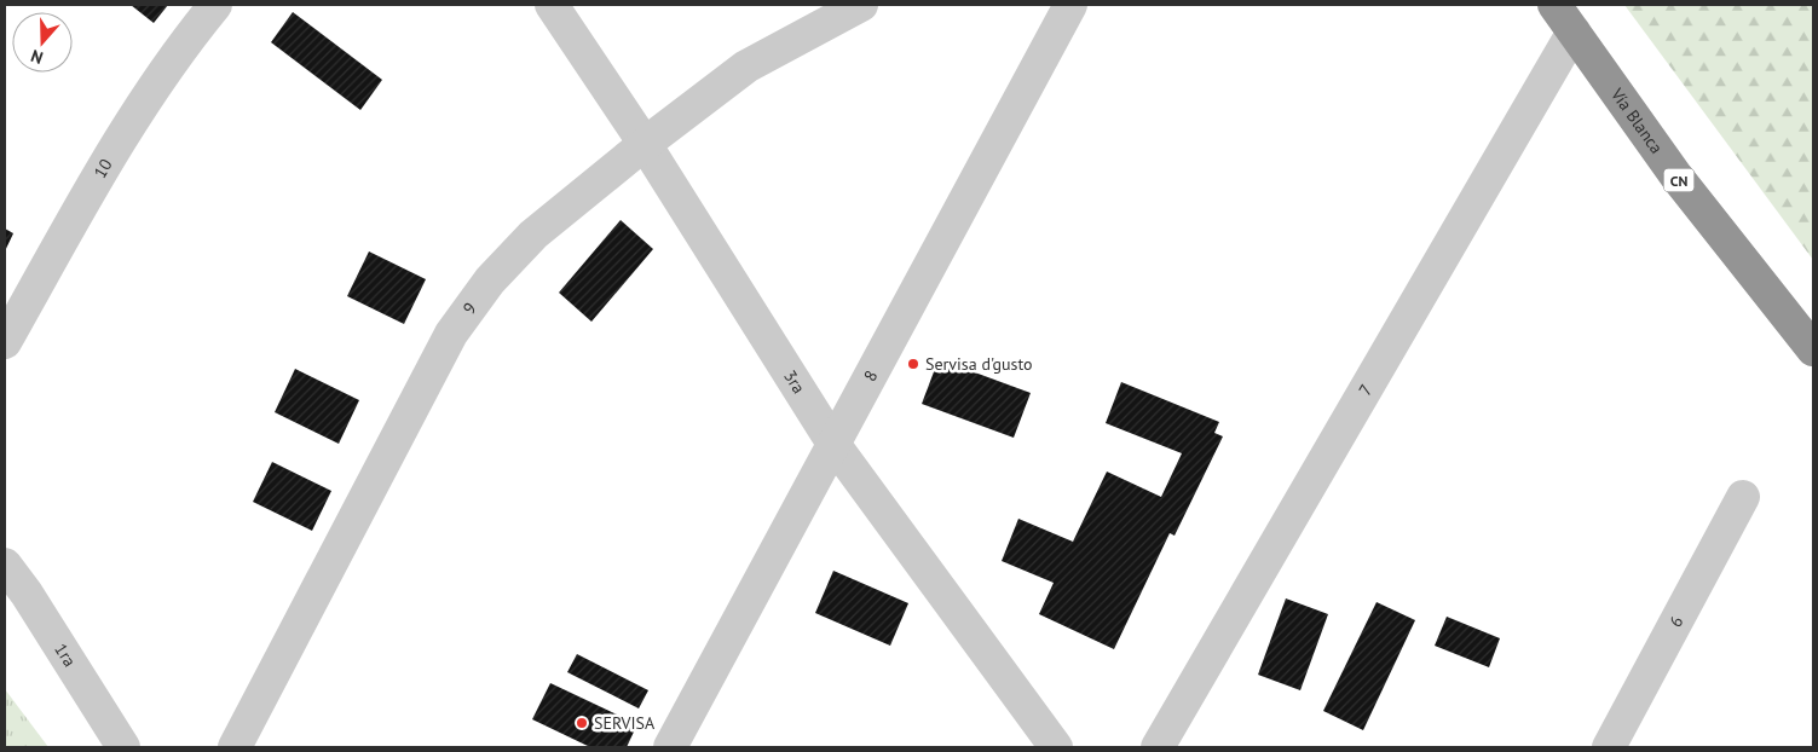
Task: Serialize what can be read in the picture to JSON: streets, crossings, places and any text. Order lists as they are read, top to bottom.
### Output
{
  "streets": {
    "highway": ["Vía Blanca", "CN"],
    "street": [
      "10",
      "9",
      "8",
      "3ra",
      "7",
      "6",
      "1ra"
    ]
  },
  "crossings": [
    ["Vía Blanca", "7"],
    ["9", "3ra"],
    ["8", "3ra"]
  ],
  "places": ["Servisa d'gusto", "SERVISA"],
  "north": "bottom"
}
